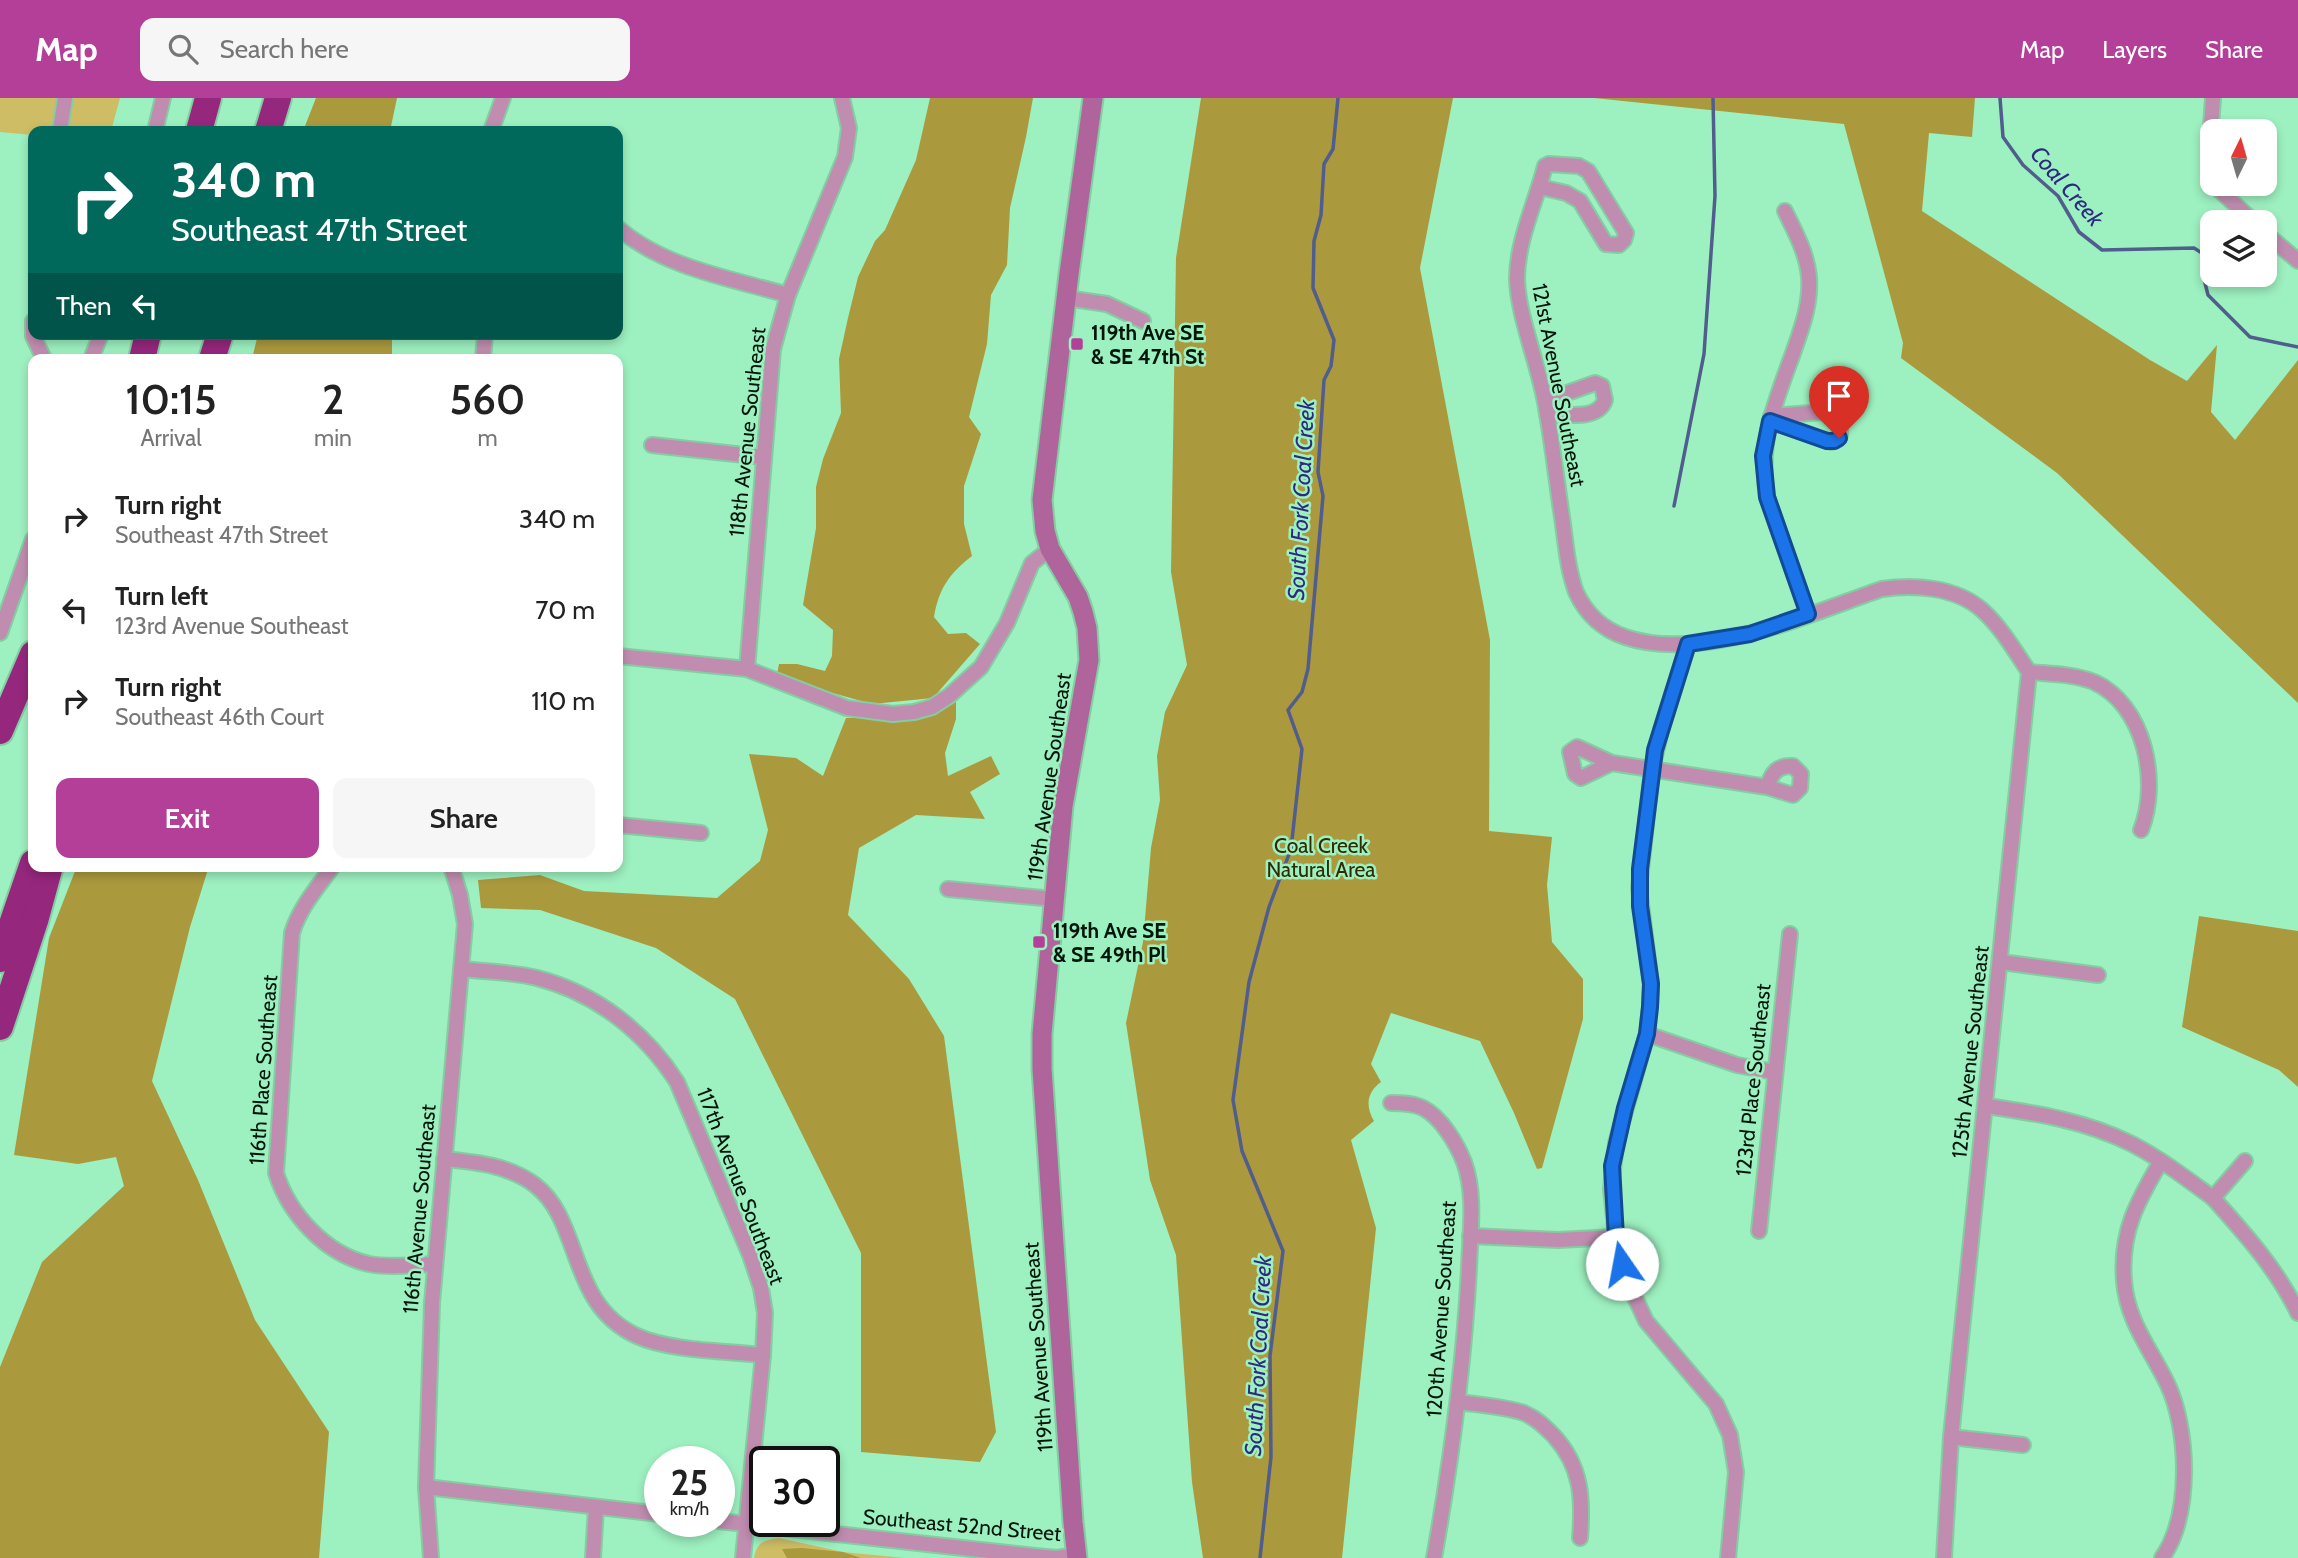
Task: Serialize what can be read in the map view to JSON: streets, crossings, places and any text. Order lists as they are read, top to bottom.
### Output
{
  "streets": {
    "street": [
      "121st Avenue Southeast",
      "118th Avenue Southeast",
      "119th Avenue Southeast",
      "125th Avenue Southeast",
      "116th Place Southeast",
      "123rd Place Southeast",
      "117th Avenue Southeast",
      "116th Avenue Southeast",
      "120th Avenue Southeast",
      "Southeast 52nd Street"
    ]
  },
  "crossings": [
    ["119th Avenue Southeast", "Southeast 52nd Street"],
    ["116th Place Southeast", "116th Avenue Southeast"],
    ["117th Avenue Southeast", "116th Avenue Southeast"],
    ["117th Avenue Southeast", "Southeast 52nd Street"]
  ],
  "water": ["Coal Creek", "South Fork Coal Creek"],
  "parks": ["Coal Creek Natural Area"],
  "places": {
    "transit": ["119th Ave SE & SE 47th St", "119th Ave SE & SE 49th Pl"]
  },
  "north": "top",
  "page": {
    "header": "Map",
    "search": "Search here",
    "nav": ["Map", "Layers", "Share"],
    "turn": ["340 m", "Southeast 47th Street"],
    "then": "Then",
    "eta": [
      "10:15",
      "Arrival",
      "2",
      "min",
      "560",
      "m"
    ],
    "list": [
      {
        "name": "Turn right",
        "note": "Southeast 47th Street",
        "value": "340 m"
      },
      {
        "name": "Turn left",
        "note": "123rd Avenue Southeast",
        "value": "70 m"
      },
      {
        "name": "Turn right",
        "note": "Southeast 46th Court",
        "value": "110 m"
      }
    ],
    "buttons": ["Exit", "Share"],
    "speed": "25 km/h",
    "limit": "30"
  }
}
